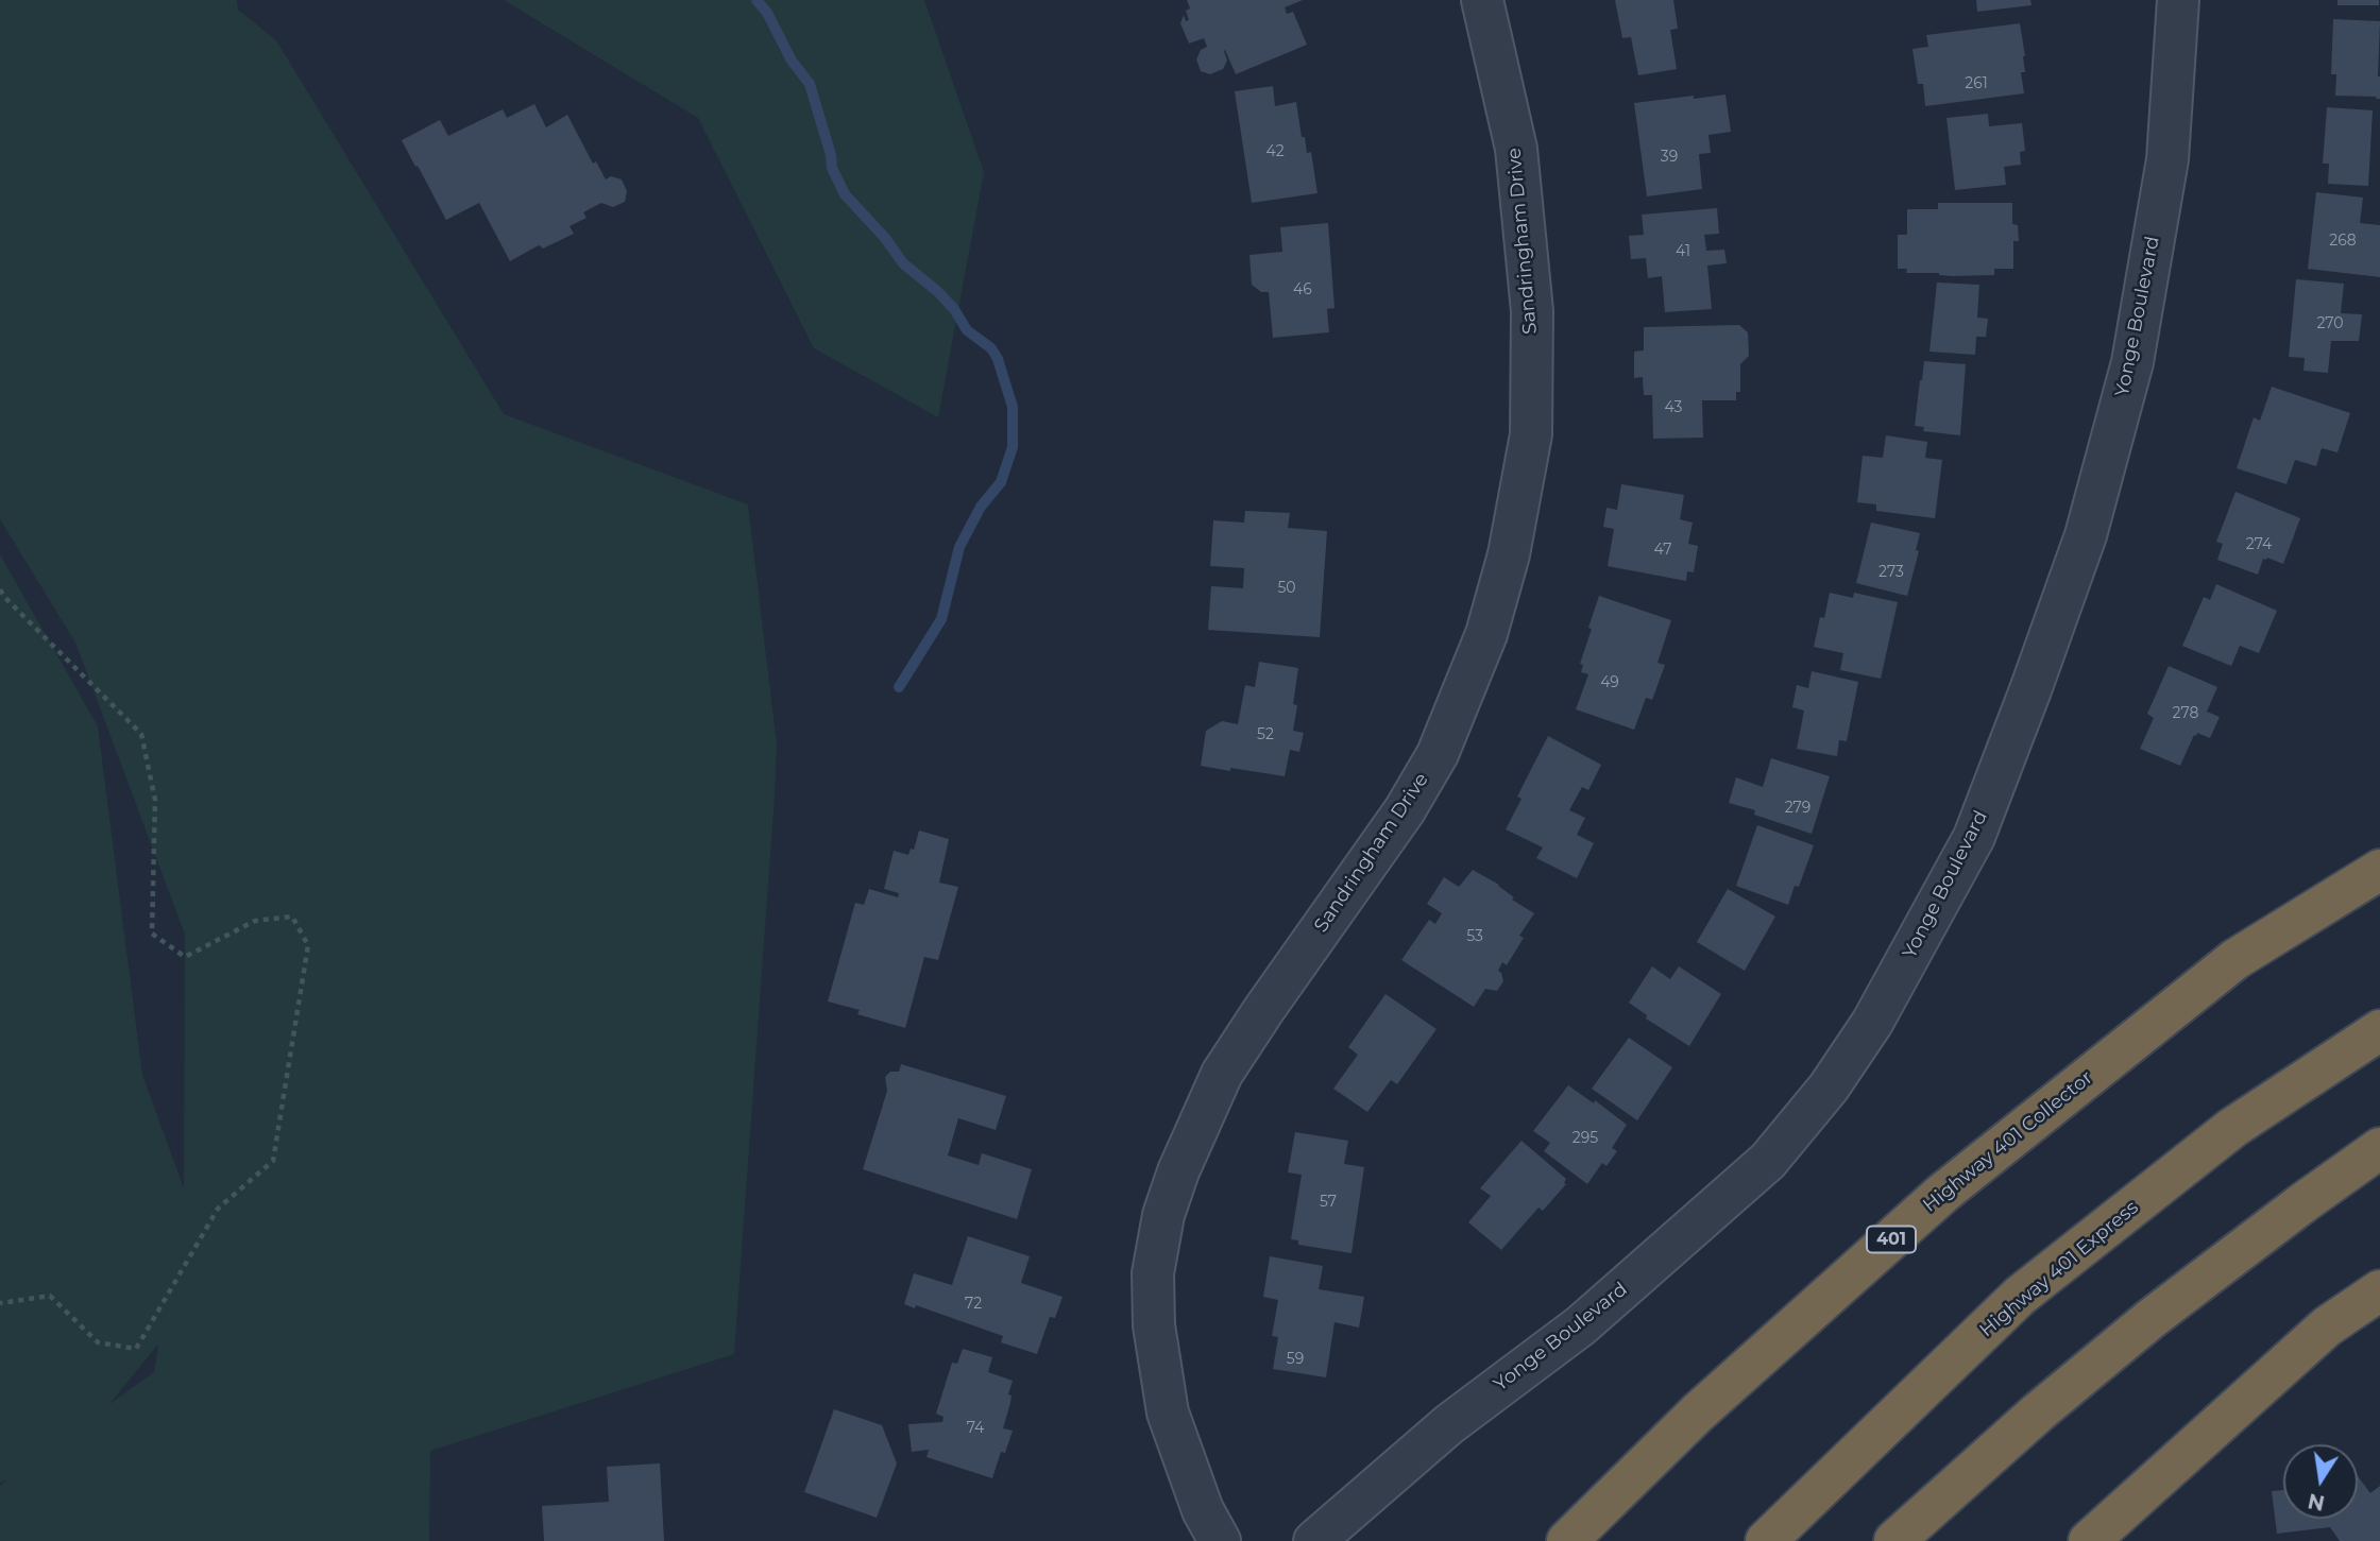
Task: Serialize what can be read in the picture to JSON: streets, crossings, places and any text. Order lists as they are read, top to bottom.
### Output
{
  "streets": {
    "highway": ["Highway 401 Collector", "401", "Highway 401 Express"],
    "street": ["Sandringham Drive", "Yonge Boulevard"]
  },
  "house_numbers": [
    "261",
    "42",
    "39",
    "268",
    "41",
    "46",
    "270",
    "43",
    "274",
    "47",
    "273",
    "50",
    "49",
    "278",
    "52",
    "279",
    "53",
    "295",
    "57",
    "72",
    "59",
    "74"
  ],
  "north": "bottom"
}
